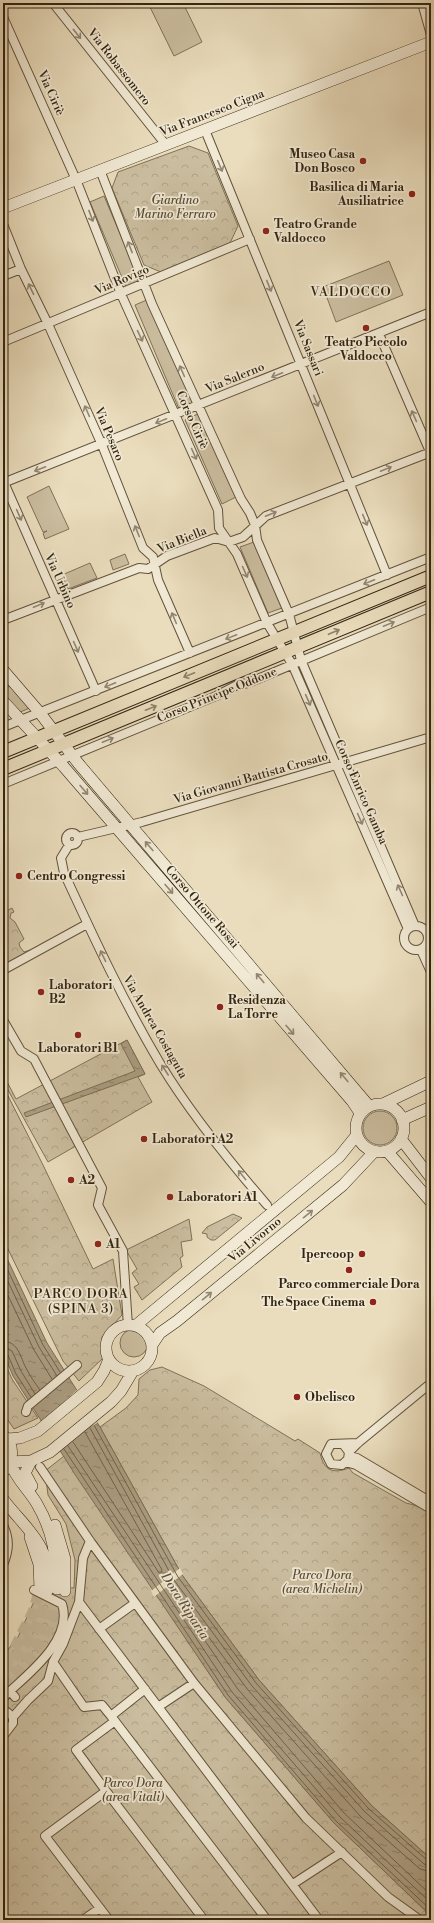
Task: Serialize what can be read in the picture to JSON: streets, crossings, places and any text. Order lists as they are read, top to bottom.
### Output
{
  "streets": {
    "main road": ["Corso Principe Oddone"],
    "street": [
      "Via Robassomero",
      "Via Ciriè",
      "Via Francesco Cigna",
      "Via Rovigo",
      "Via Sassari",
      "Via Salerno",
      "Corso Ciriè",
      "Via Pesaro",
      "Via Biella",
      "Via Urbino",
      "Via Giovanni Battista Crosato",
      "Corso Enrico Gamba",
      "Corso Ottone Rosai",
      "Via Andrea Costaguta",
      "Via Livorno"
    ]
  },
  "crossings": [
    ["Via Robassomero", "Via Francesco Cigna"],
    ["Via Ciriè", "Via Francesco Cigna"],
    ["Via Ciriè", "Corso Ciriè"],
    ["Via Francesco Cigna", "Via Sassari"],
    ["Via Francesco Cigna", "Corso Ciriè"],
    ["Via Rovigo", "Via Sassari"],
    ["Via Rovigo", "Corso Ciriè"],
    ["Via Rovigo", "Via Pesaro"],
    ["Via Sassari", "Via Salerno"],
    ["Via Salerno", "Corso Ciriè"],
    ["Via Salerno", "Via Pesaro"],
    ["Via Salerno", "Via Urbino"],
    ["Corso Ciriè", "Via Biella"],
    ["Corso Ciriè", "Corso Principe Oddone"],
    ["Corso Ciriè", "Corso Enrico Gamba"],
    ["Via Pesaro", "Via Biella"],
    ["Via Biella", "Via Urbino"],
    ["Corso Principe Oddone", "Corso Enrico Gamba"],
    ["Corso Principe Oddone", "Corso Ottone Rosai"],
    ["Via Giovanni Battista Crosato", "Corso Enrico Gamba"],
    ["Via Giovanni Battista Crosato", "Corso Ottone Rosai"],
    ["Via Giovanni Battista Crosato", "Via Andrea Costaguta"],
    ["Corso Ottone Rosai", "Via Livorno"]
  ],
  "one_way": [
    "Via Robassomero",
    "Via Sassari",
    "Via Salerno",
    "Via Pesaro",
    "Via Urbino",
    "Via Andrea Costaguta"
  ],
  "districts": ["VALDOCCO", "PARCO DORA (SPINA 3)"],
  "water": ["Dora Riparia"],
  "parks": ["Giardino Marino Ferraro", "Parco Dora (area Michelin)", "Parco Dora (area Vitali)"],
  "places": [
    "Museo Casa Don Bosco",
    "Basilica di Maria Ausiliatrice",
    "Teatro Grande Valdocco",
    "Teatro Piccolo Valdocco",
    "Centro Congressi",
    "Laboratori B2",
    "Residenza La Torre",
    "Laboratori B1",
    "Laboratori A2",
    "A2",
    "Laboratori A1",
    "A1",
    "Ipercoop",
    "Parco commerciale Dora",
    "The Space Cinema",
    "Obelisco"
  ]
}
